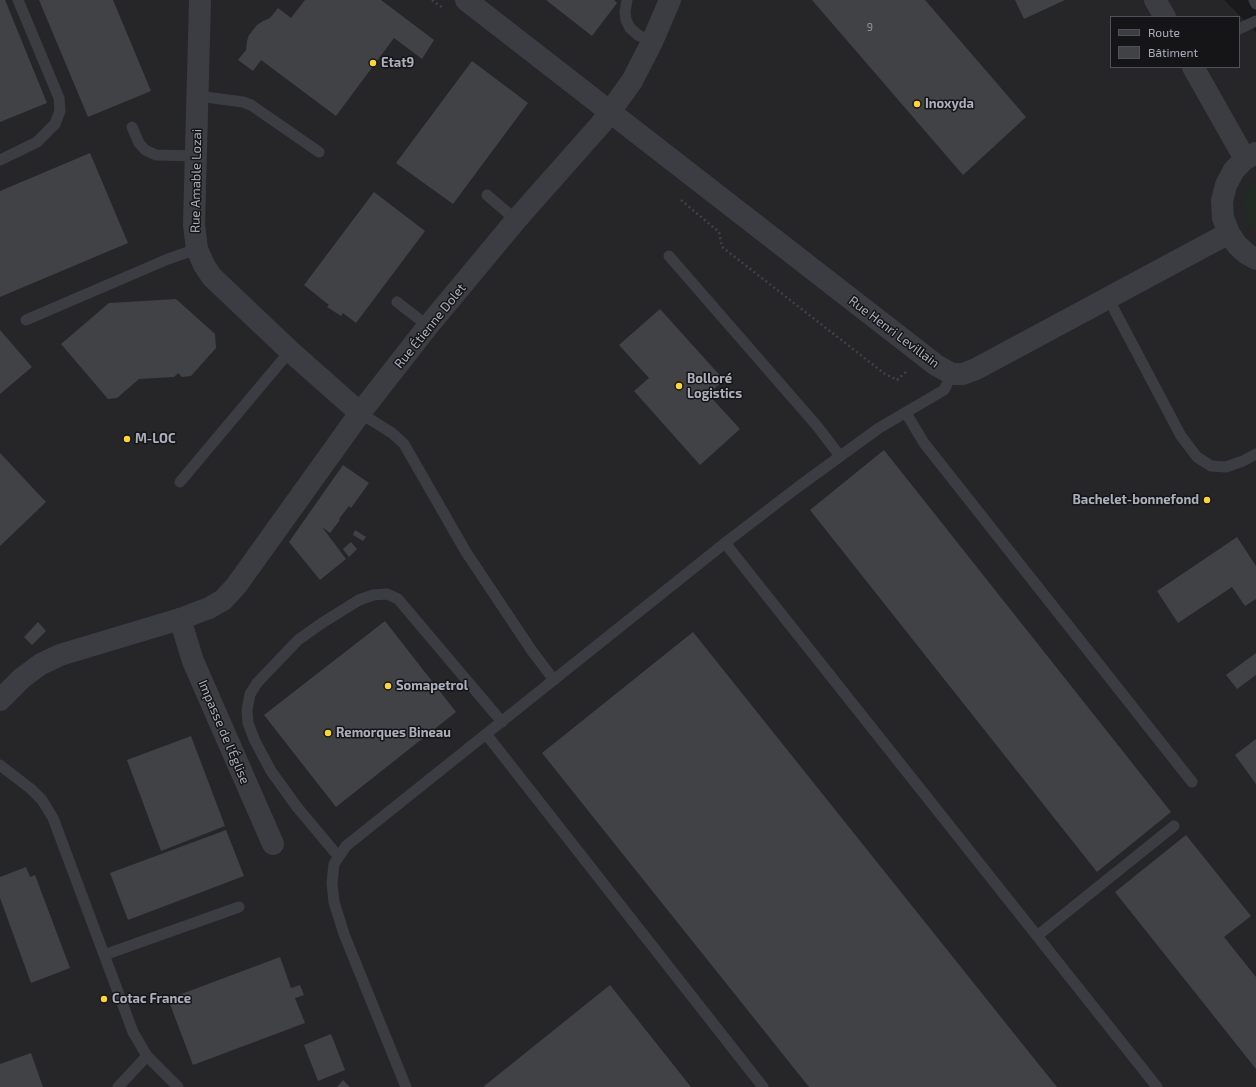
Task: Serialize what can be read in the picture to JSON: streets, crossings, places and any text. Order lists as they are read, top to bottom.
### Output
{
  "streets": {
    "street": [
      "Rue Amable Lozai",
      "Rue Étienne Dolet",
      "Rue Henri Levillain",
      "Impasse de l'Église"
    ]
  },
  "crossings": [
    ["Rue Amable Lozai", "Rue Étienne Dolet"],
    ["Rue Étienne Dolet", "Rue Henri Levillain"],
    ["Rue Étienne Dolet", "Impasse de l'Église"]
  ],
  "places": [
    "Etat9",
    "Inoxyda",
    "Bolloré Logistics",
    "M-LOC",
    "Bachelet-bonnefond",
    "Somapetrol",
    "Remorques Bineau",
    "Cotac France"
  ],
  "house_numbers": ["9"],
  "legend": ["Route", "Bâtiment"]
}
